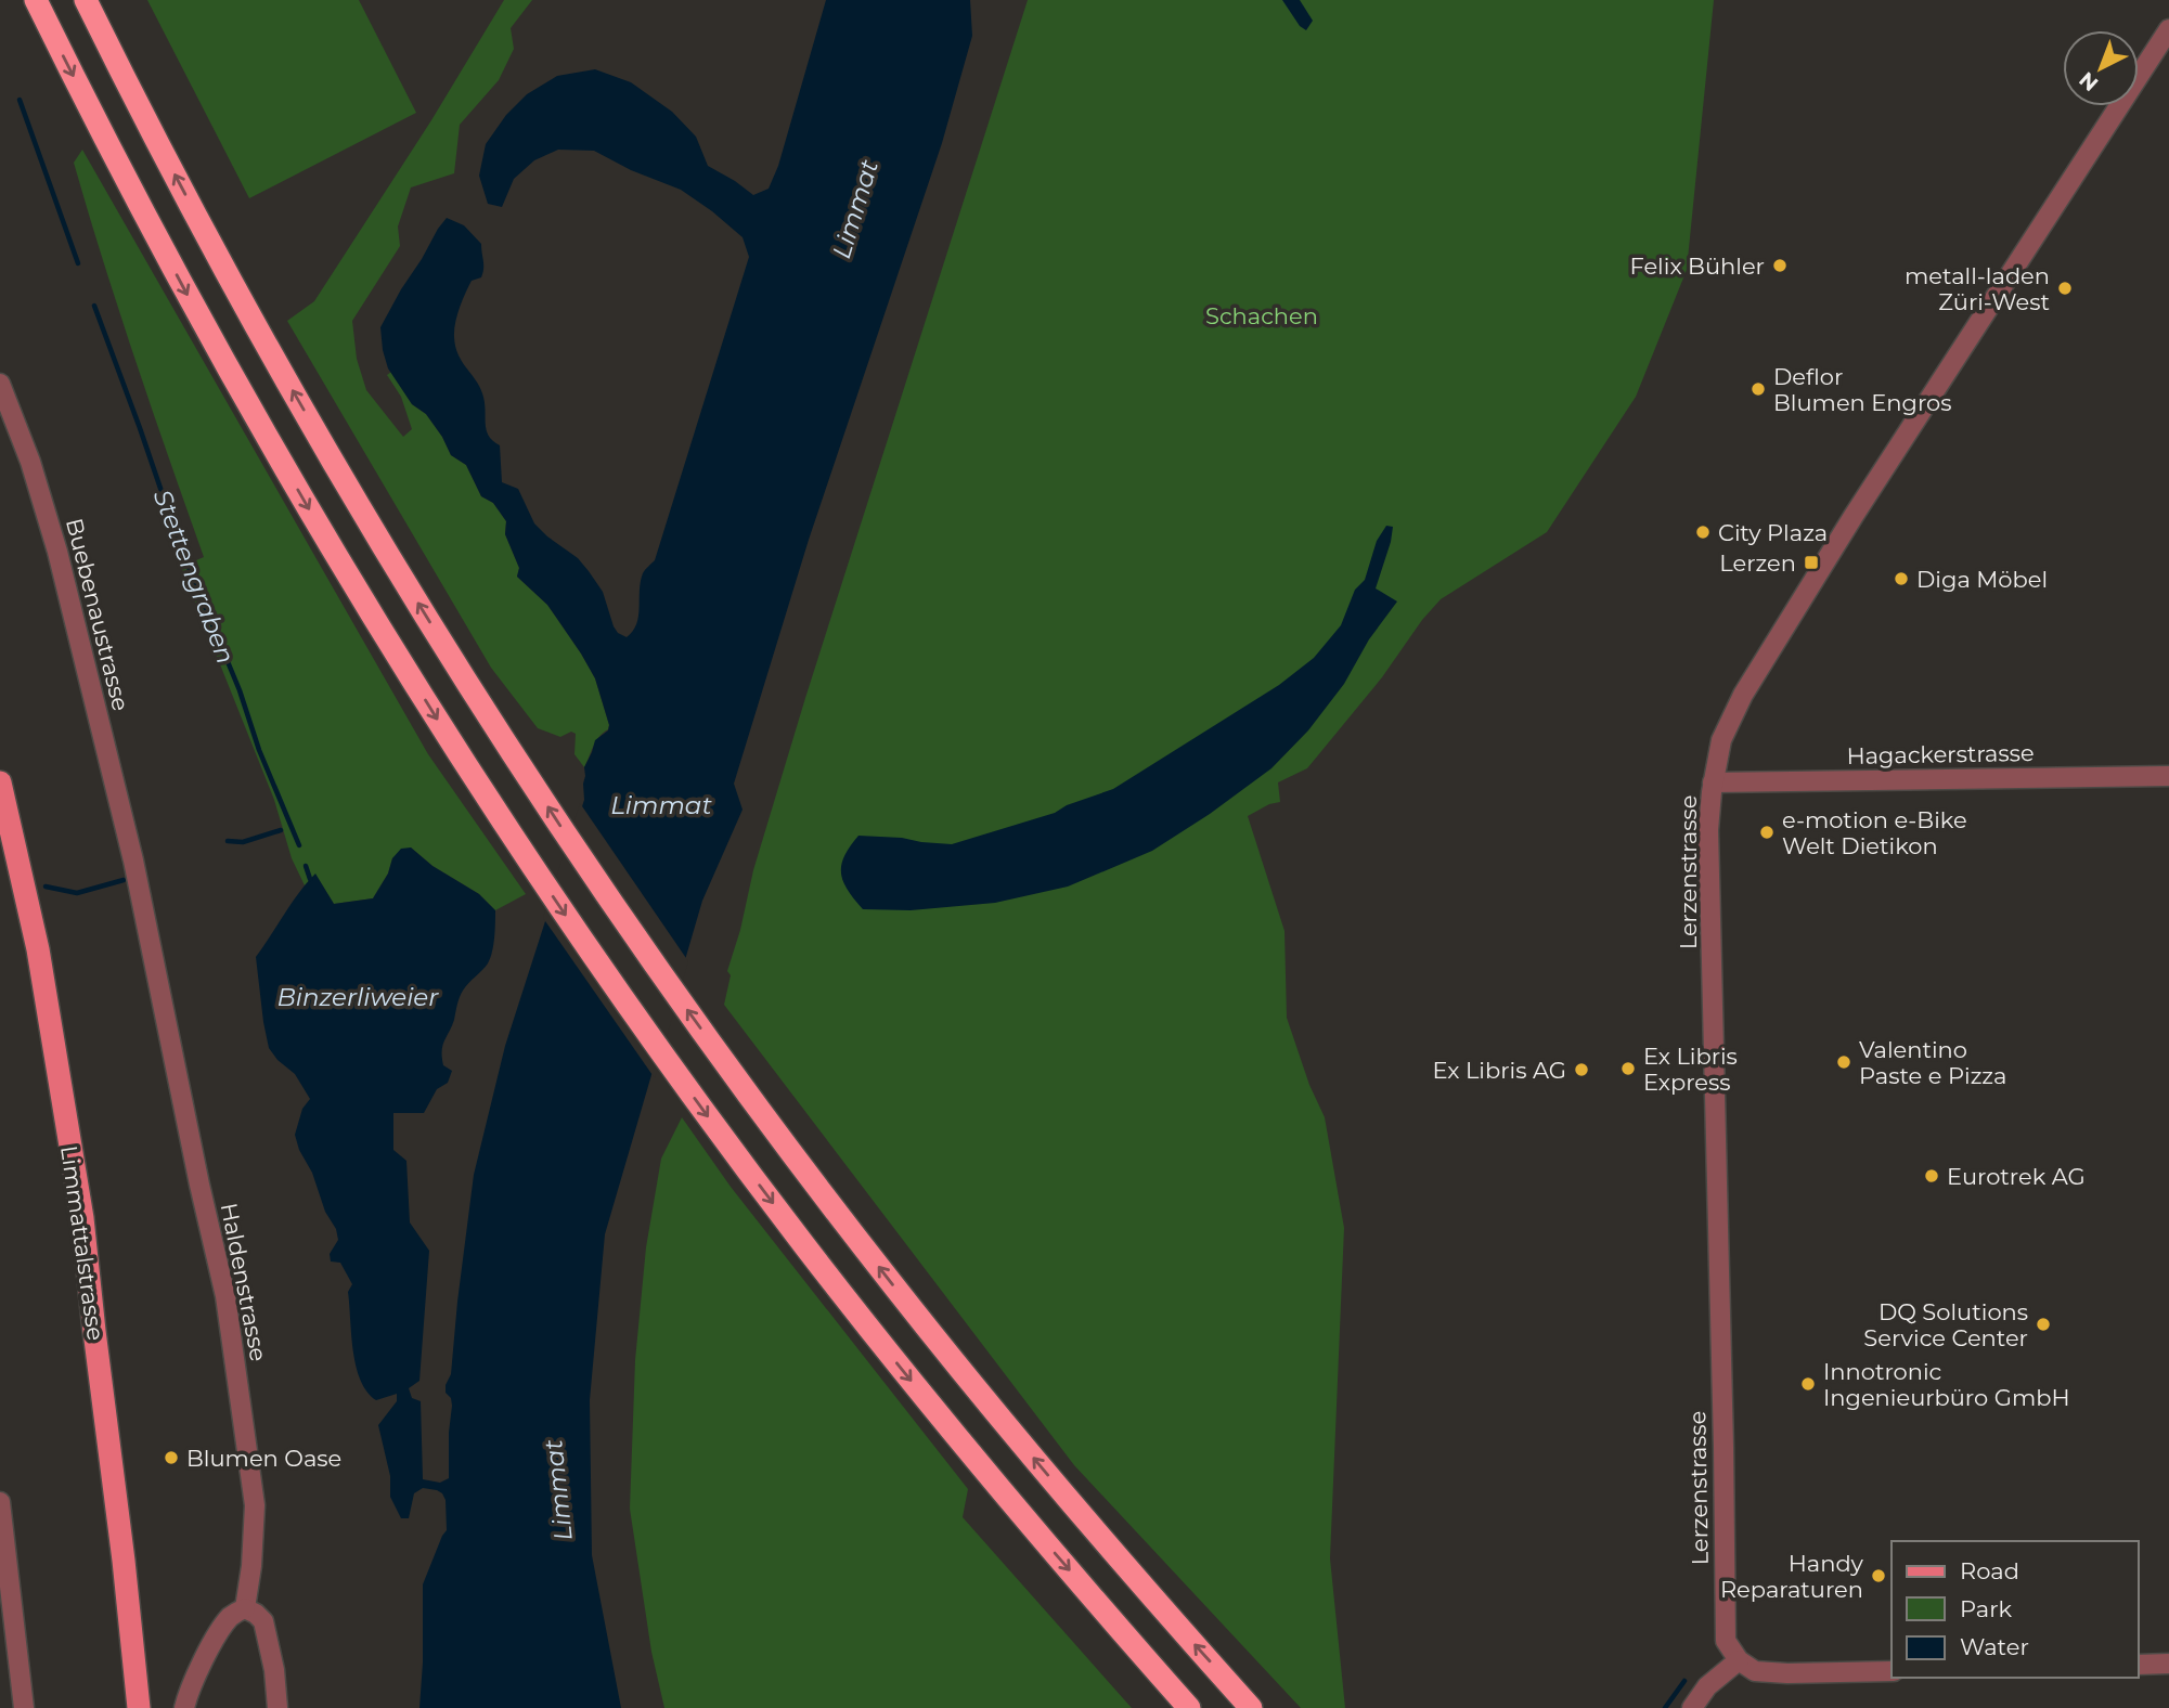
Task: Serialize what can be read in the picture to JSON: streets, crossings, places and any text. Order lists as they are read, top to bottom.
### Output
{
  "streets": {
    "main road": ["Limmattalstrasse"],
    "street": [
      "Buebenaustrasse",
      "Hagackerstrasse",
      "Lerzenstrasse",
      "Haldenstrasse"
    ]
  },
  "crossings": [
    ["Buebenaustrasse", "Haldenstrasse"],
    ["Hagackerstrasse", "Lerzenstrasse"]
  ],
  "water": ["Limmat", "Stettengraben", "Binzerliweier"],
  "parks": ["Schachen"],
  "places": {
    "other": [
      "Felix Bühler",
      "metall-laden Züri-West",
      "Deflor Blumen Engros",
      "City Plaza",
      "Diga Möbel",
      "e-motion e-Bike Welt Dietikon",
      "Valentino Paste e Pizza",
      "Ex Libris Express",
      "Ex Libris AG",
      "Eurotrek AG",
      "DQ Solutions Service Center",
      "Innotronic Ingenieurbüro GmbH",
      "Blumen Oase",
      "Handy Reparaturen"
    ],
    "transit": ["Lerzen"]
  },
  "legend": ["Road", "Park", "Water"],
  "north": "bottom left"
}
